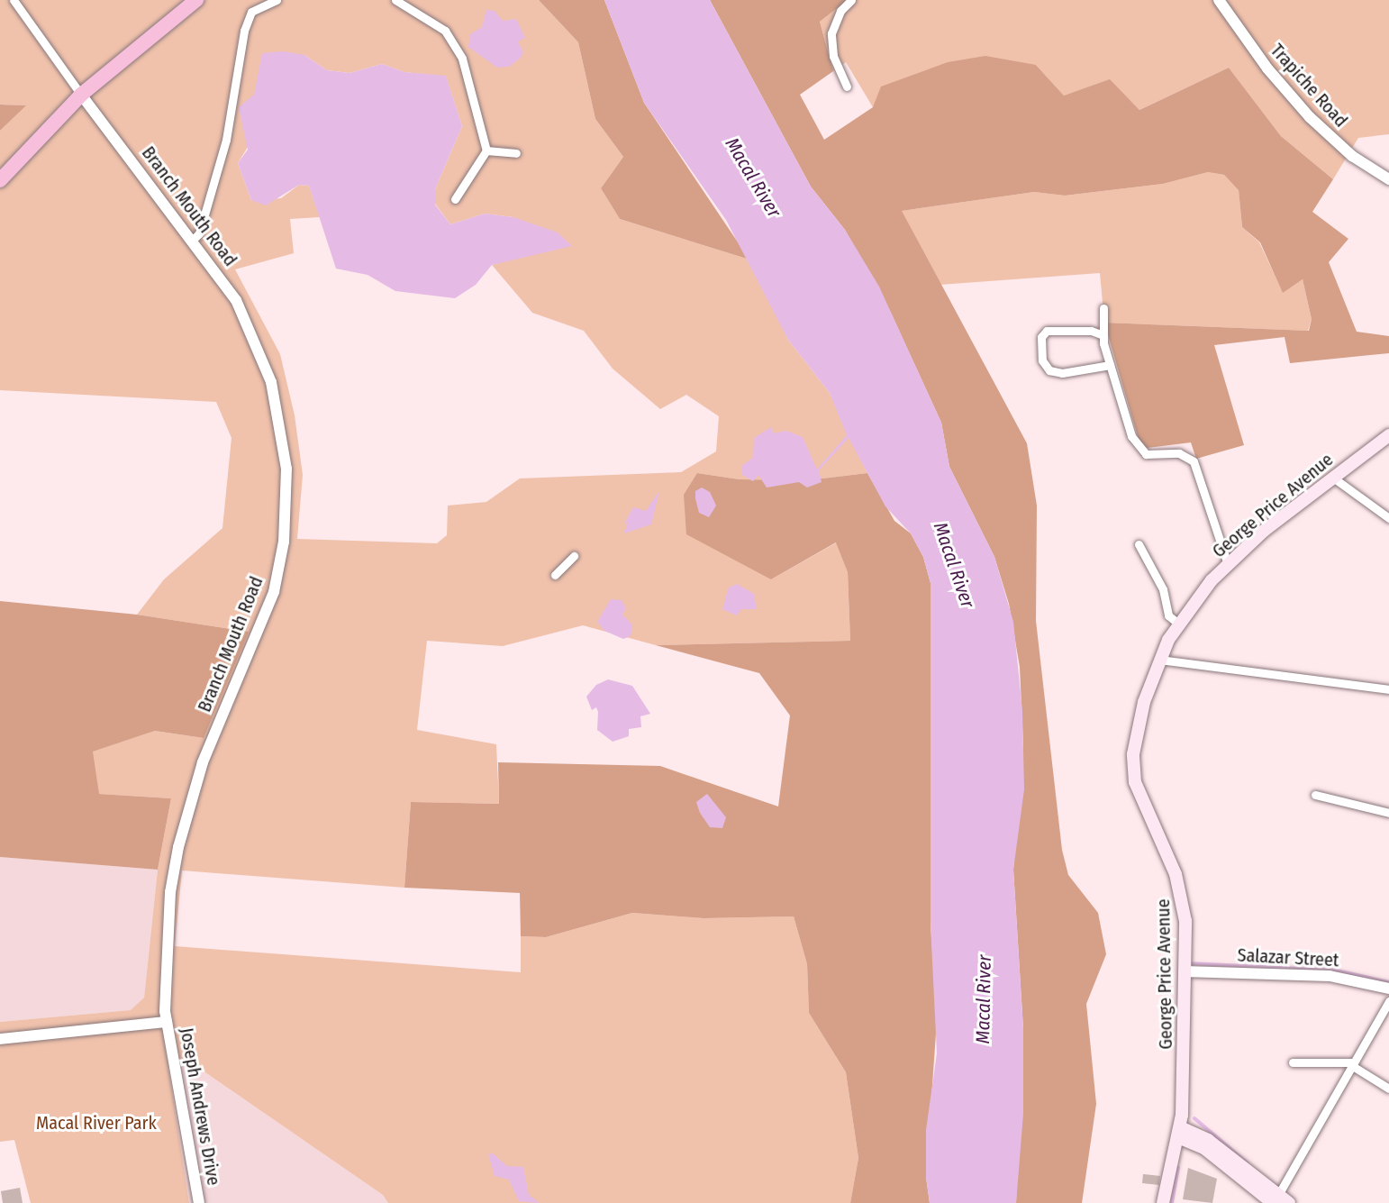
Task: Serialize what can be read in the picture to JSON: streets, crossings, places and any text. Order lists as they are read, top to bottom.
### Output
{
  "streets": {
    "main road": ["George Price Avenue"],
    "street": [
      "Trapiche Road",
      "Branch Mouth Road",
      "Salazar Street",
      "Joseph Andrews Drive"
    ]
  },
  "crossings": [
    ["Branch Mouth Road", "Joseph Andrews Drive"],
    ["George Price Avenue", "Salazar Street"]
  ],
  "water": ["Macal River"],
  "parks": ["Macal River Park"]
}
